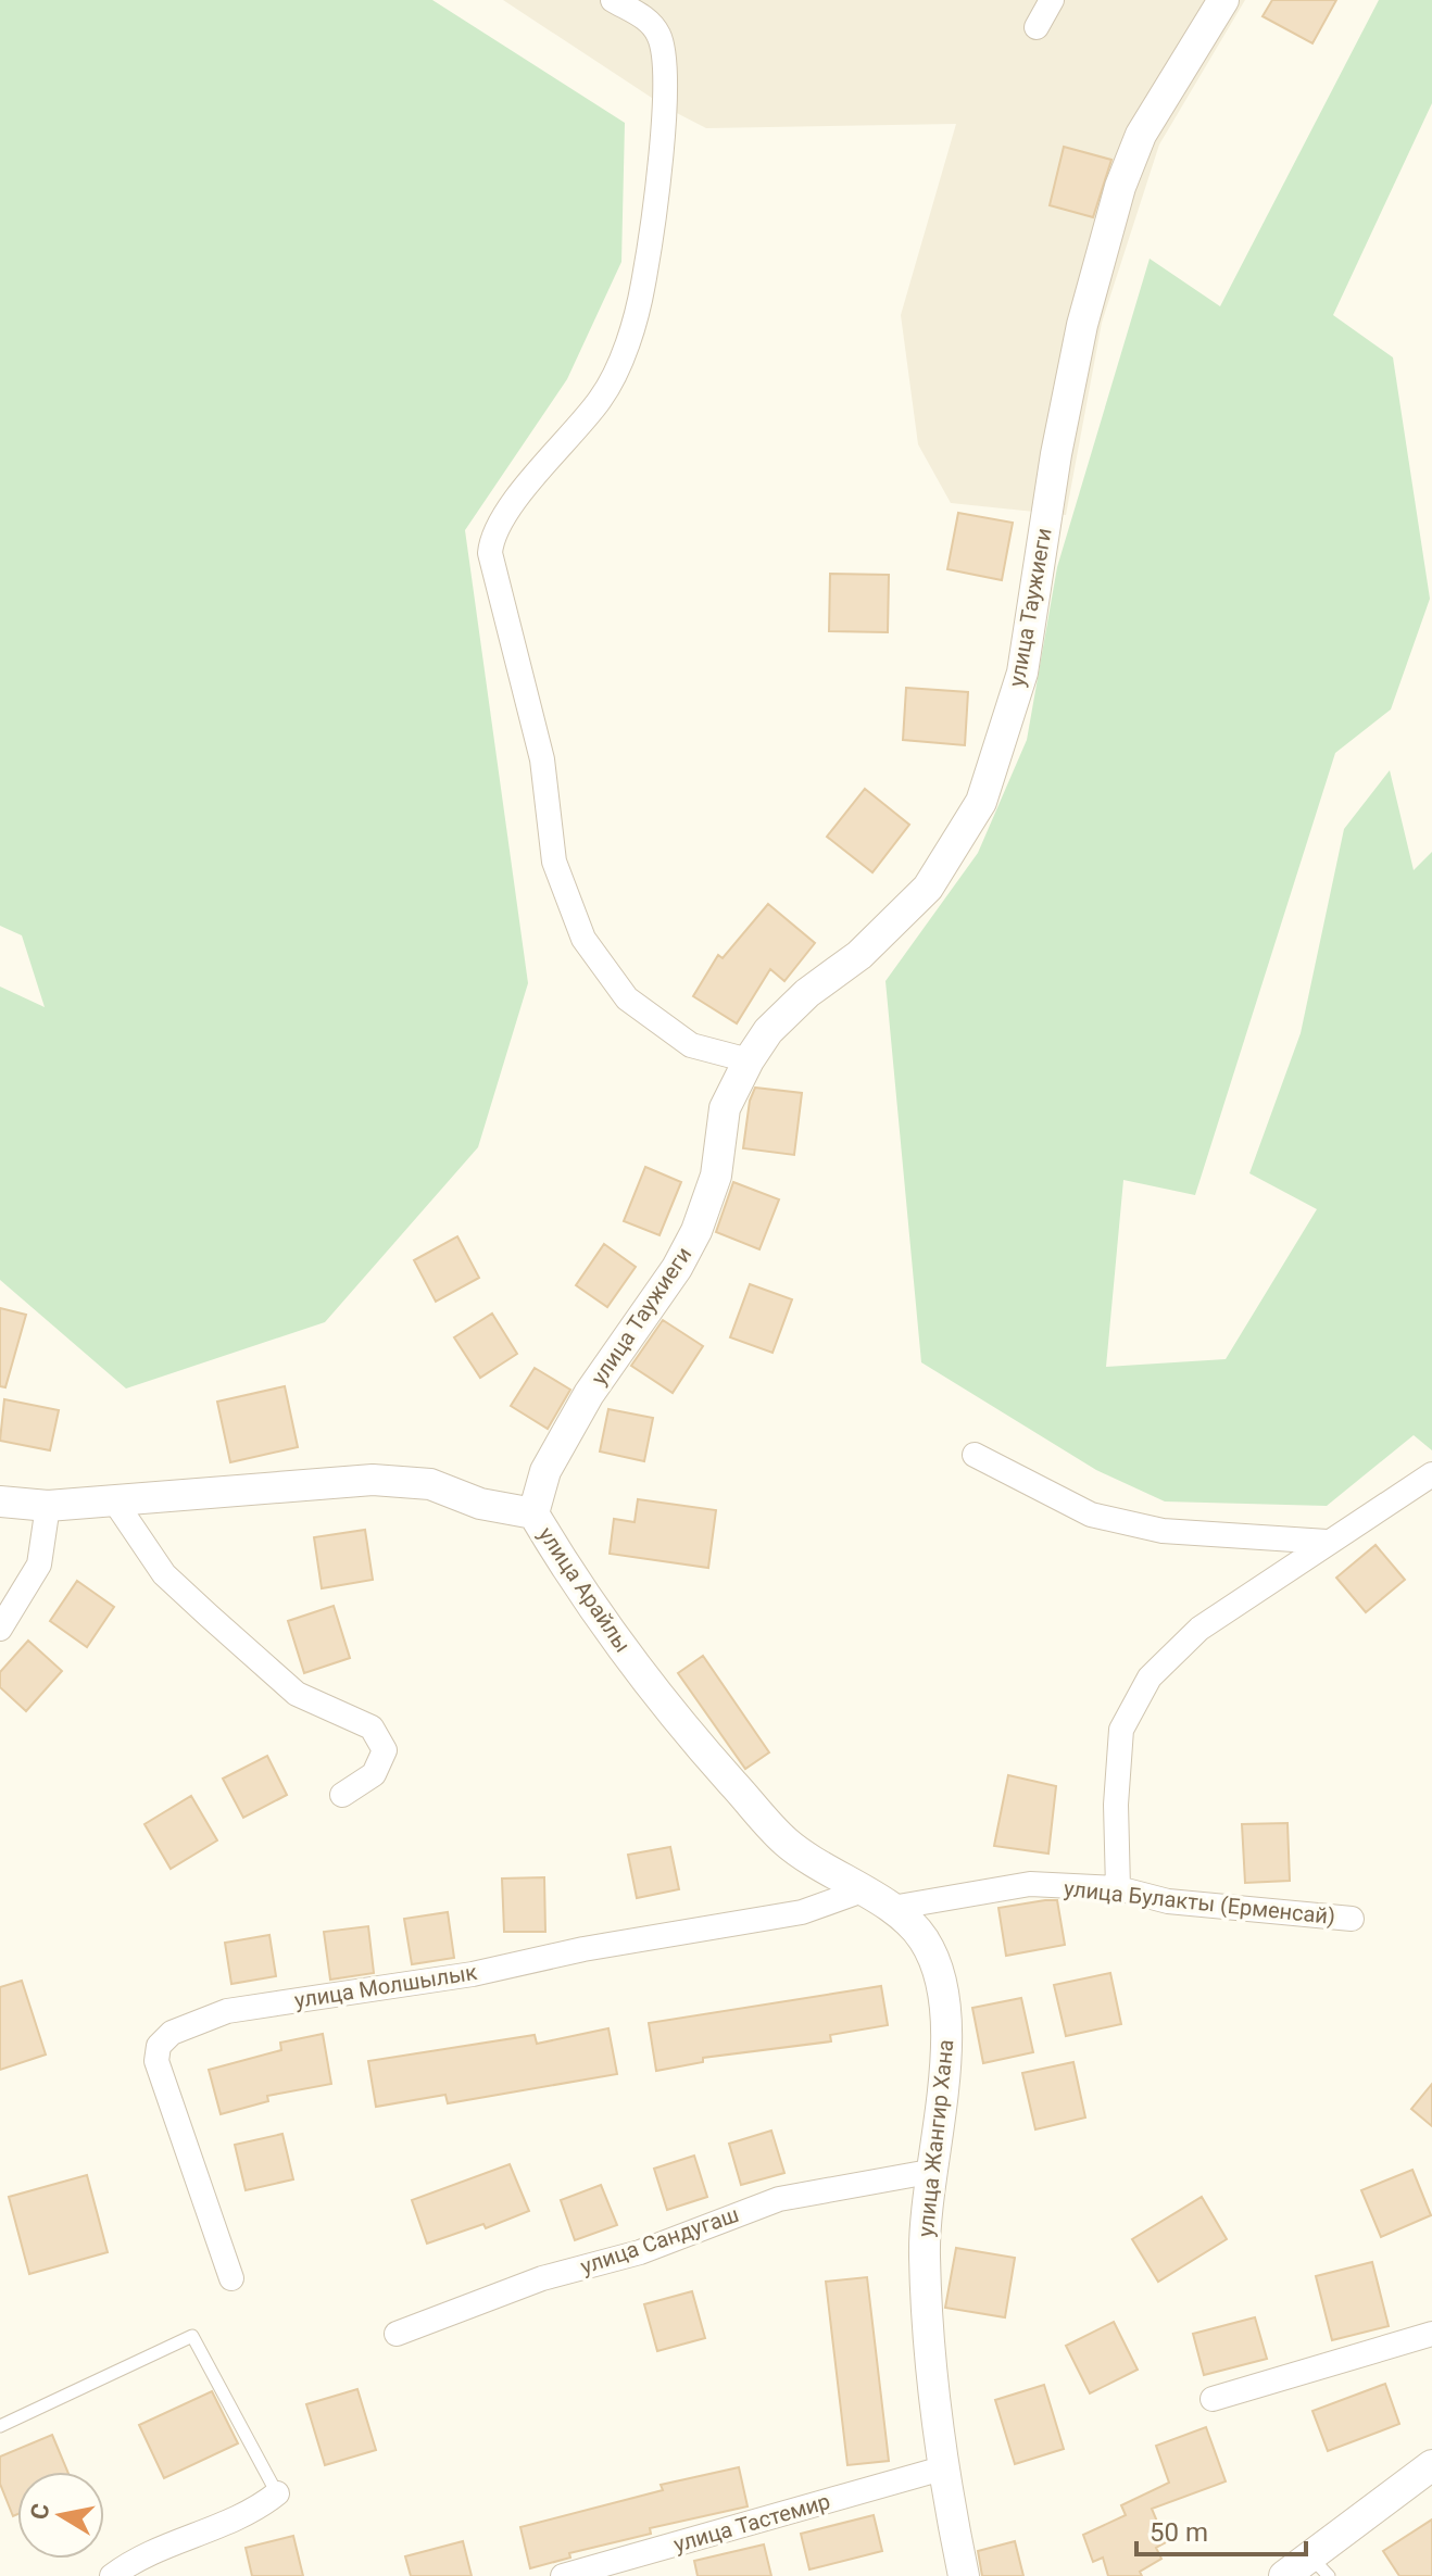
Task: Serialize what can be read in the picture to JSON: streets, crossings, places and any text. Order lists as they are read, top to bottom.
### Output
{
  "streets": {
    "street": [
      "улица Таужиеги",
      "улица Арайлы",
      "улица Булакты (Ерменсай)",
      "улица Молшылык",
      "улица Жангир Хана",
      "улица Сандугаш",
      "улица Тастемир"
    ]
  },
  "crossings": [
    ["улица Таужиеги", "улица Арайлы"],
    ["улица Арайлы", "улица Молшылык"],
    ["улица Арайлы", "улица Жангир Хана"],
    ["улица Булакты (Ерменсай)", "улица Жангир Хана"],
    ["улица Молшылык", "улица Жангир Хана"],
    ["улица Жангир Хана", "улица Сандугаш"],
    ["улица Жангир Хана", "улица Тастемир"]
  ],
  "scale_bar": "50 m",
  "north": "left"
}
